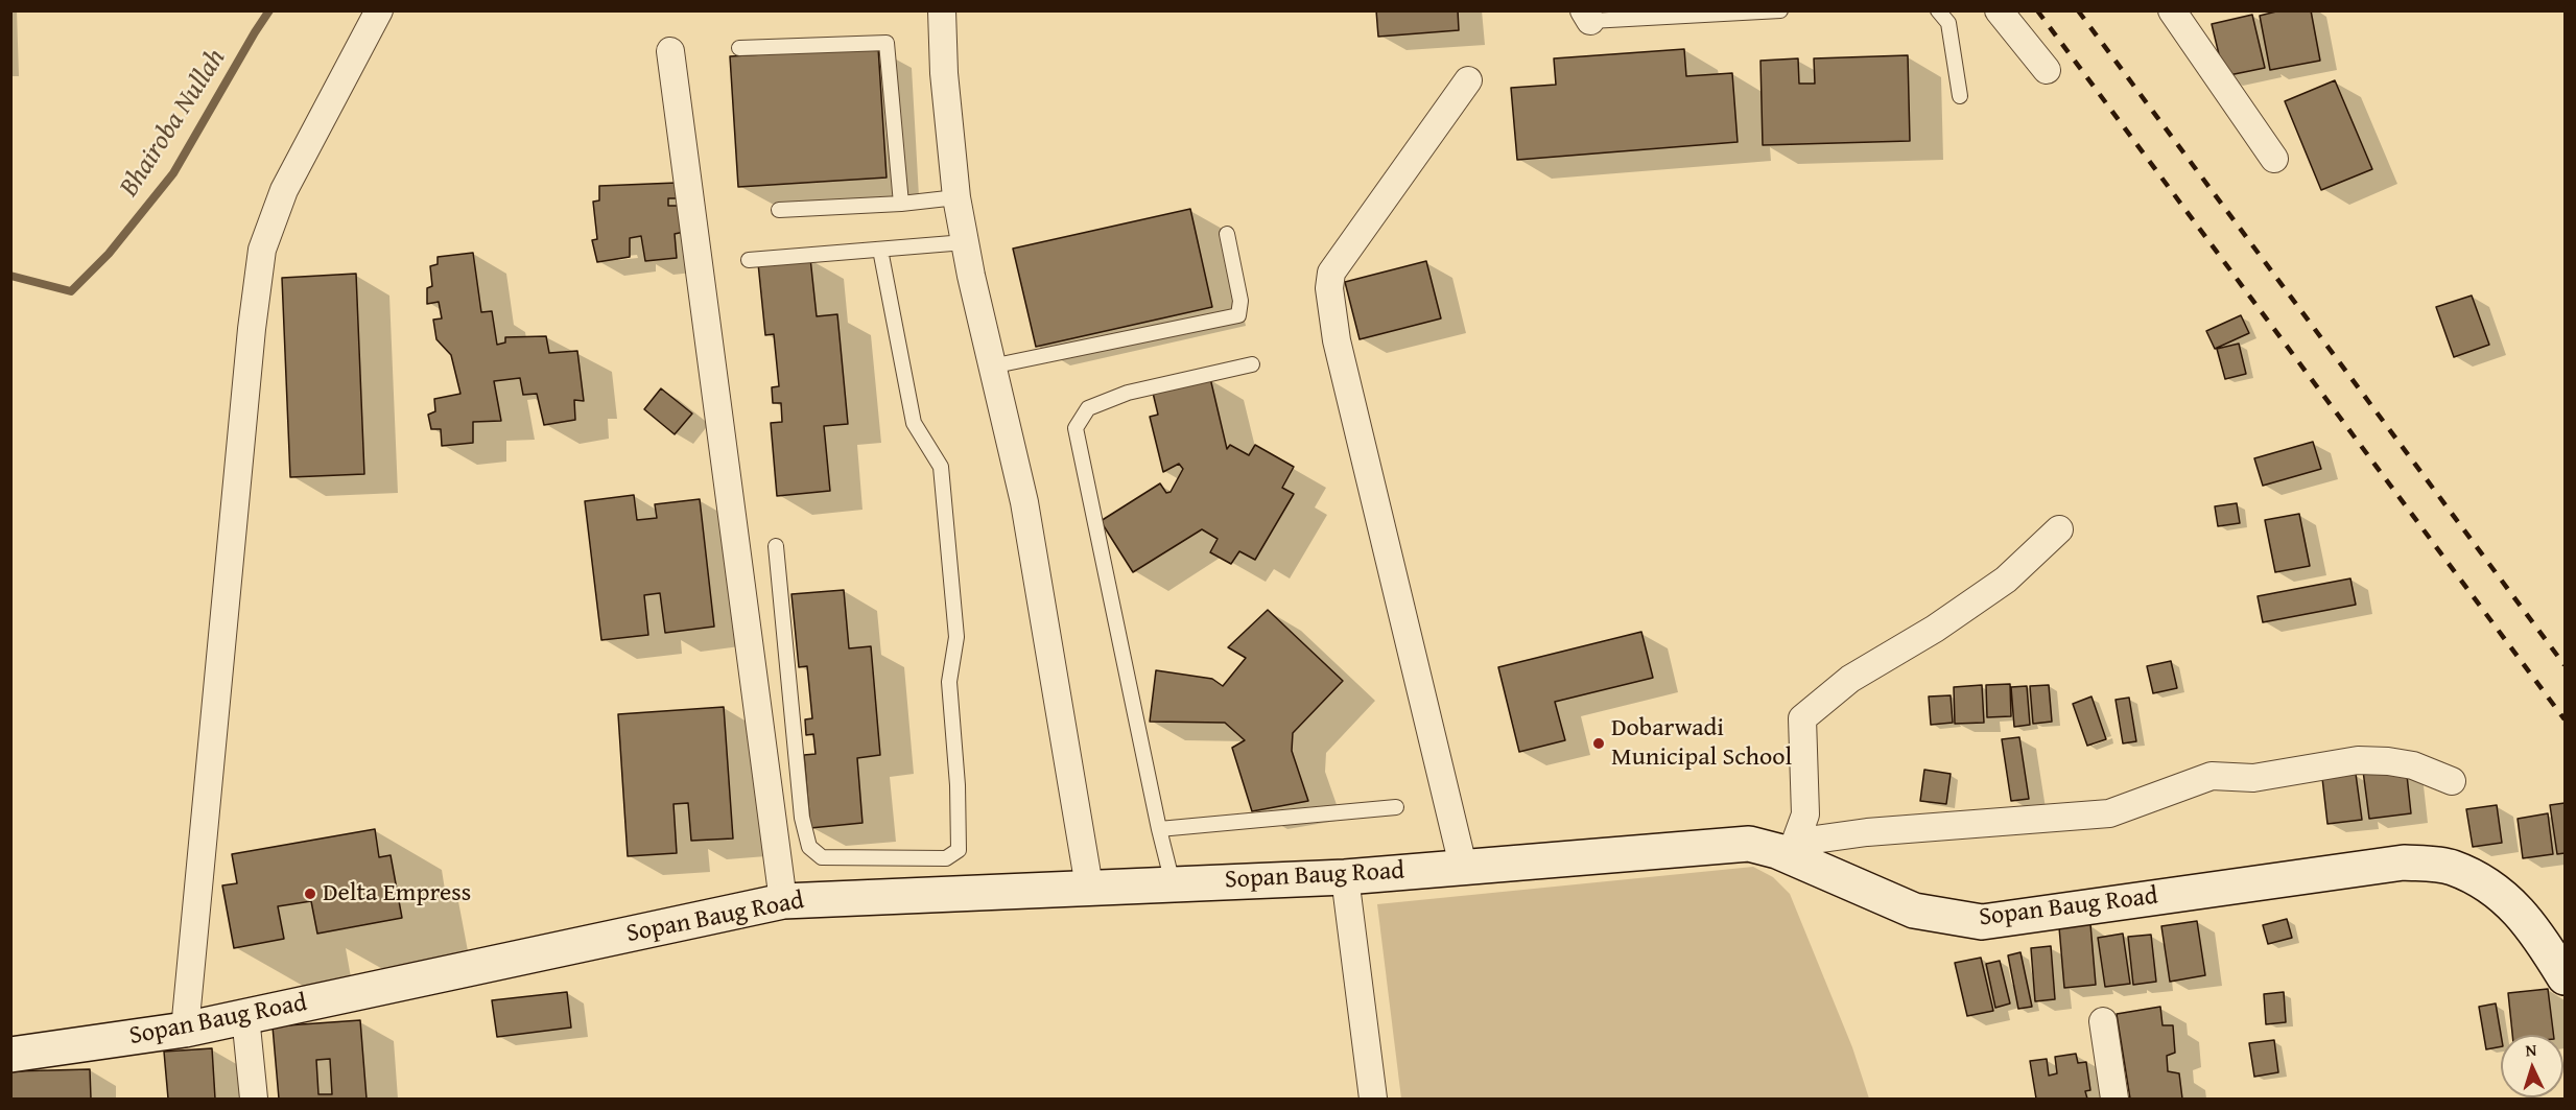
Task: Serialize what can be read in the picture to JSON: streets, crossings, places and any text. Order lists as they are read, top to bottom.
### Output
{
  "streets": {
    "street": ["Sopan Baug Road"]
  },
  "water": ["Bhairoba Nullah"],
  "places": ["Dobarwadi Municipal School", "Delta Empress"],
  "north": "top"
}
